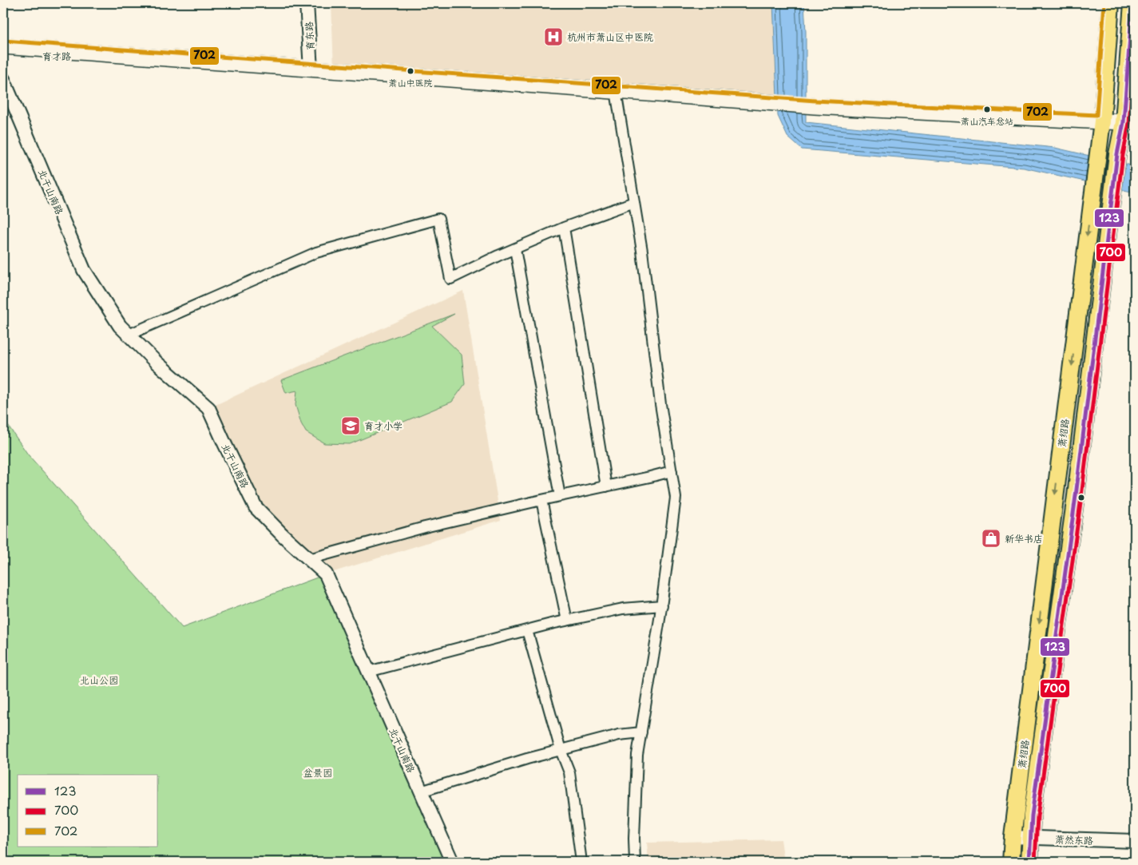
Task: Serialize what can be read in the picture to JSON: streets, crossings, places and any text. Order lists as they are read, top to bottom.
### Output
{
  "streets": {
    "main road": ["育才路", "萧绍路"],
    "street": ["育东路", "北干山南路", "萧然东路"]
  },
  "crossings": [
    ["育东路", "育才路"],
    ["育才路", "萧绍路"],
    ["萧绍路", "萧然东路"]
  ],
  "parks": ["北山公园", "盆景园"],
  "places": {
    "hospital": ["杭州市萧山区中医院"],
    "other": ["萧山中医院", "萧山汽车总站"],
    "school or university": ["育才小学"],
    "shop": ["新华书店"]
  },
  "lines": ["transit line 123", "transit line 702", "transit line 700"],
  "legend": ["123", "700", "702"]
}
